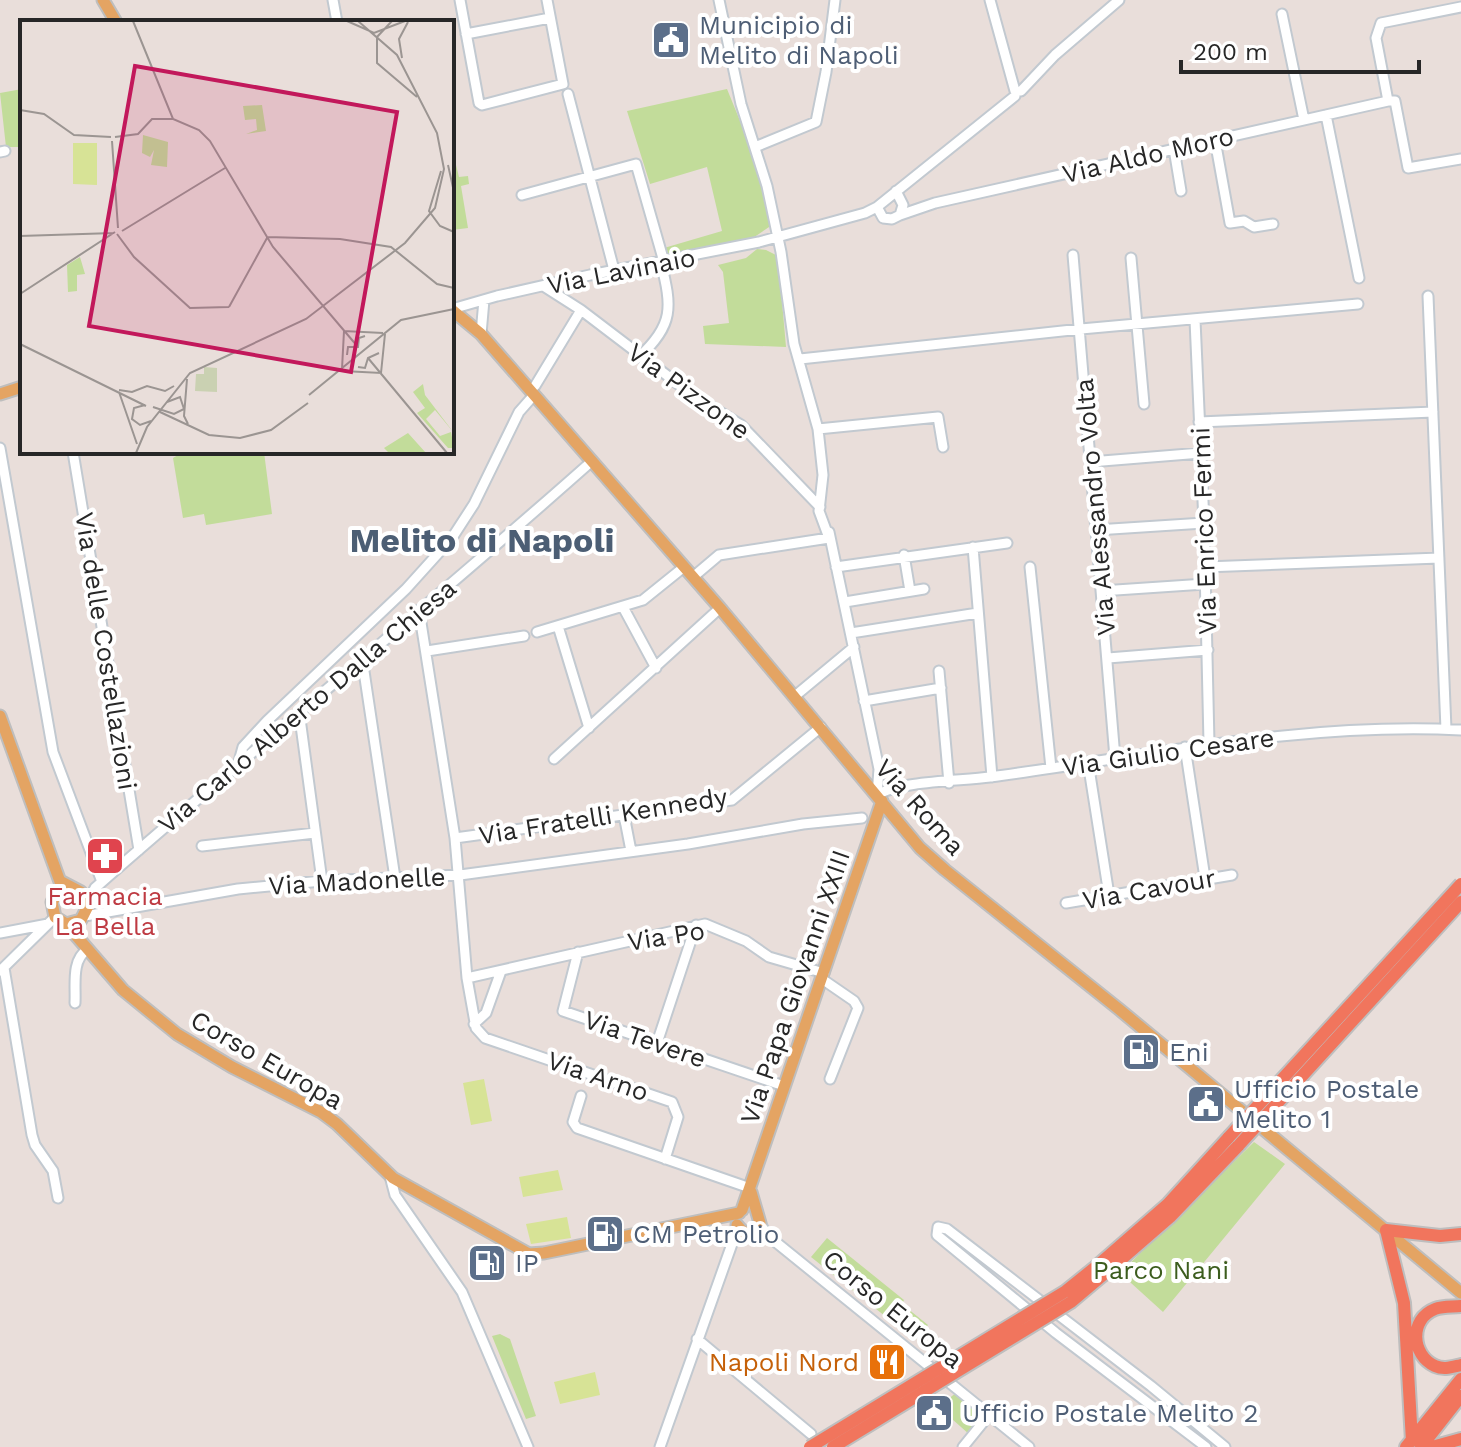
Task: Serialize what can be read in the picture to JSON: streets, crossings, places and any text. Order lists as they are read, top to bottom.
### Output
{
  "streets": {
    "main road": ["Via Roma", "Via Papa Giovanni XXIII", "Corso Europa"],
    "street": [
      "Via Aldo Moro",
      "Via Lavinaio",
      "Via Pizzone",
      "Via Alessandro Volta",
      "Via Enrico Fermi",
      "Via delle Costellazioni",
      "Via Carlo Alberto Dalla Chiesa",
      "Via Giulio Cesare",
      "Via Fratelli Kennedy",
      "Via Madonelle",
      "Via Cavour",
      "Via Po",
      "Via Tevere",
      "Via Arno"
    ]
  },
  "crossings": [
    ["Via Lavinaio", "Via Pizzone"],
    ["Via Alessandro Volta", "Via Giulio Cesare"],
    ["Via Enrico Fermi", "Via Giulio Cesare"],
    ["Via delle Costellazioni", "Via Carlo Alberto Dalla Chiesa"],
    ["Via Carlo Alberto Dalla Chiesa", "Via Roma"],
    ["Via Giulio Cesare", "Via Roma"],
    ["Via Giulio Cesare", "Via Papa Giovanni XXIII"],
    ["Via Roma", "Via Fratelli Kennedy"],
    ["Via Roma", "Via Papa Giovanni XXIII"],
    ["Via Po", "Via Papa Giovanni XXIII"],
    ["Via Po", "Via Tevere"],
    ["Via Papa Giovanni XXIII", "Via Tevere"],
    ["Via Papa Giovanni XXIII", "Corso Europa"]
  ],
  "districts": ["Melito di Napoli"],
  "parks": ["Parco Nani"],
  "places": {
    "public building": ["Municipio di Melito di Napoli", "Ufficio Postale Melito 1", "Ufficio Postale Melito 2"],
    "pharmacy": ["Farmacia La Bella"],
    "fuel station": ["Eni", "CM Petrolio", "IP"],
    "restaurant": ["Napoli Nord"]
  },
  "scale_bar": "200 m"
}
